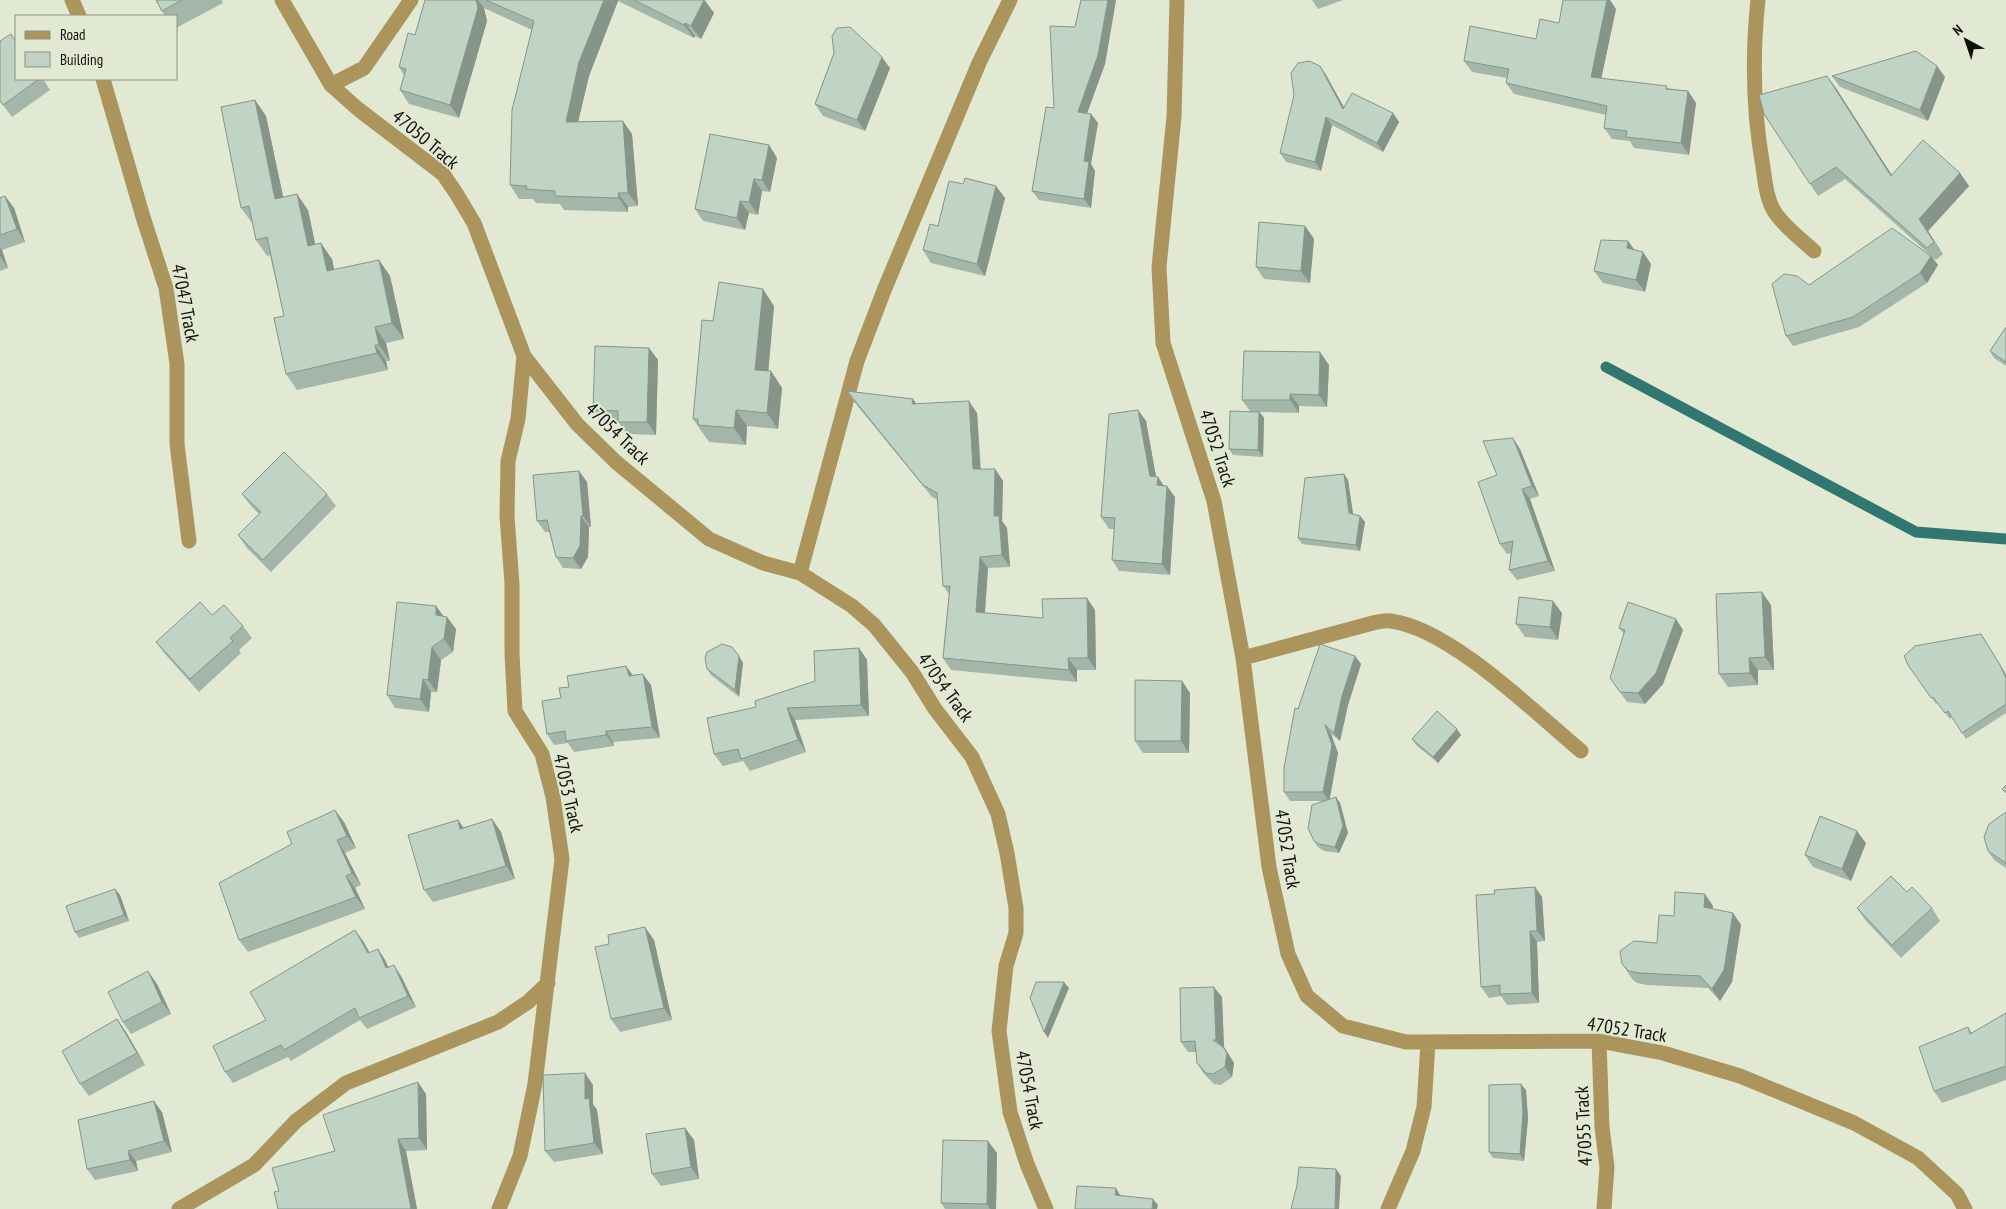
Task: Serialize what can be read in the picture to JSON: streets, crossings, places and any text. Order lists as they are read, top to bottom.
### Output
{
  "streets": {
    "street": [
      "47050 Track",
      "47047 Track",
      "47054 Track",
      "47052 Track",
      "47053 Track",
      "47055 Track"
    ]
  },
  "crossings": [
    ["47050 Track", "47054 Track"],
    ["47050 Track", "47053 Track"],
    ["47054 Track", "47053 Track"],
    ["47052 Track", "47055 Track"]
  ],
  "legend": ["Road", "Building"],
  "north": "top left"
}
